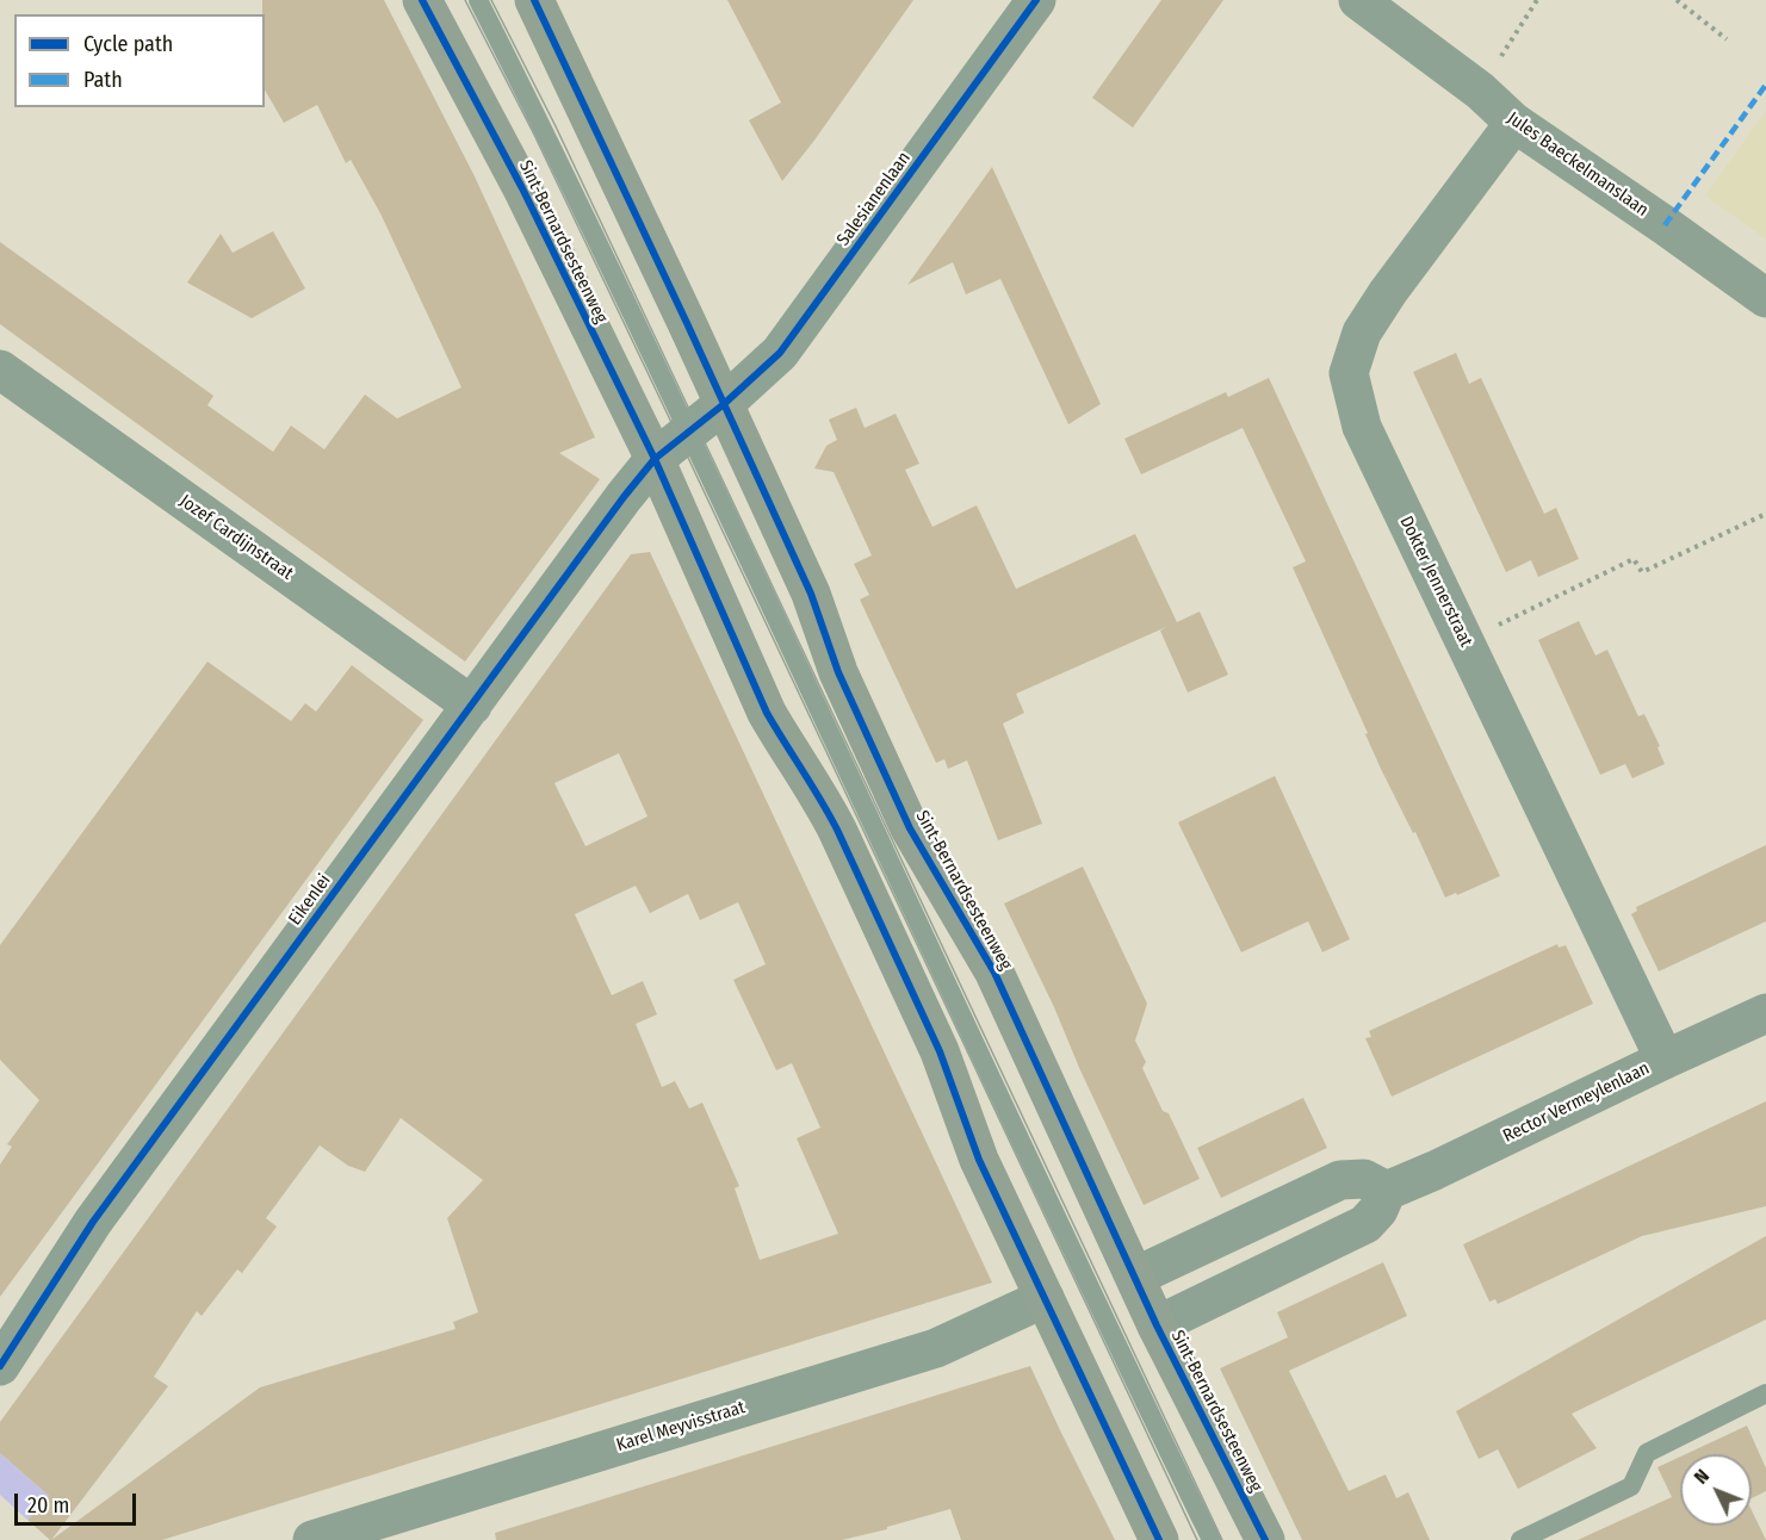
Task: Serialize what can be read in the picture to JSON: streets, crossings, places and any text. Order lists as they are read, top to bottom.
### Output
{
  "streets": {
    "main road": ["Sint-Bernardsesteenweg"],
    "street": [
      "Jules Baeckelmanslaan",
      "Salesianenlaan",
      "Jozef Cardijnstraat",
      "Dokter Jennerstraat",
      "Eikenlei",
      "Rector Vermeylenlaan",
      "Karel Meyvisstraat"
    ]
  },
  "crossings": [
    ["Jules Baeckelmanslaan", "Dokter Jennerstraat"],
    ["Salesianenlaan", "Sint-Bernardsesteenweg"],
    ["Sint-Bernardsesteenweg", "Eikenlei"],
    ["Sint-Bernardsesteenweg", "Karel Meyvisstraat"],
    ["Jozef Cardijnstraat", "Eikenlei"],
    ["Dokter Jennerstraat", "Rector Vermeylenlaan"]
  ],
  "legend": ["Cycle path", "Path"],
  "scale_bar": "20 m",
  "north": "top left"
}
